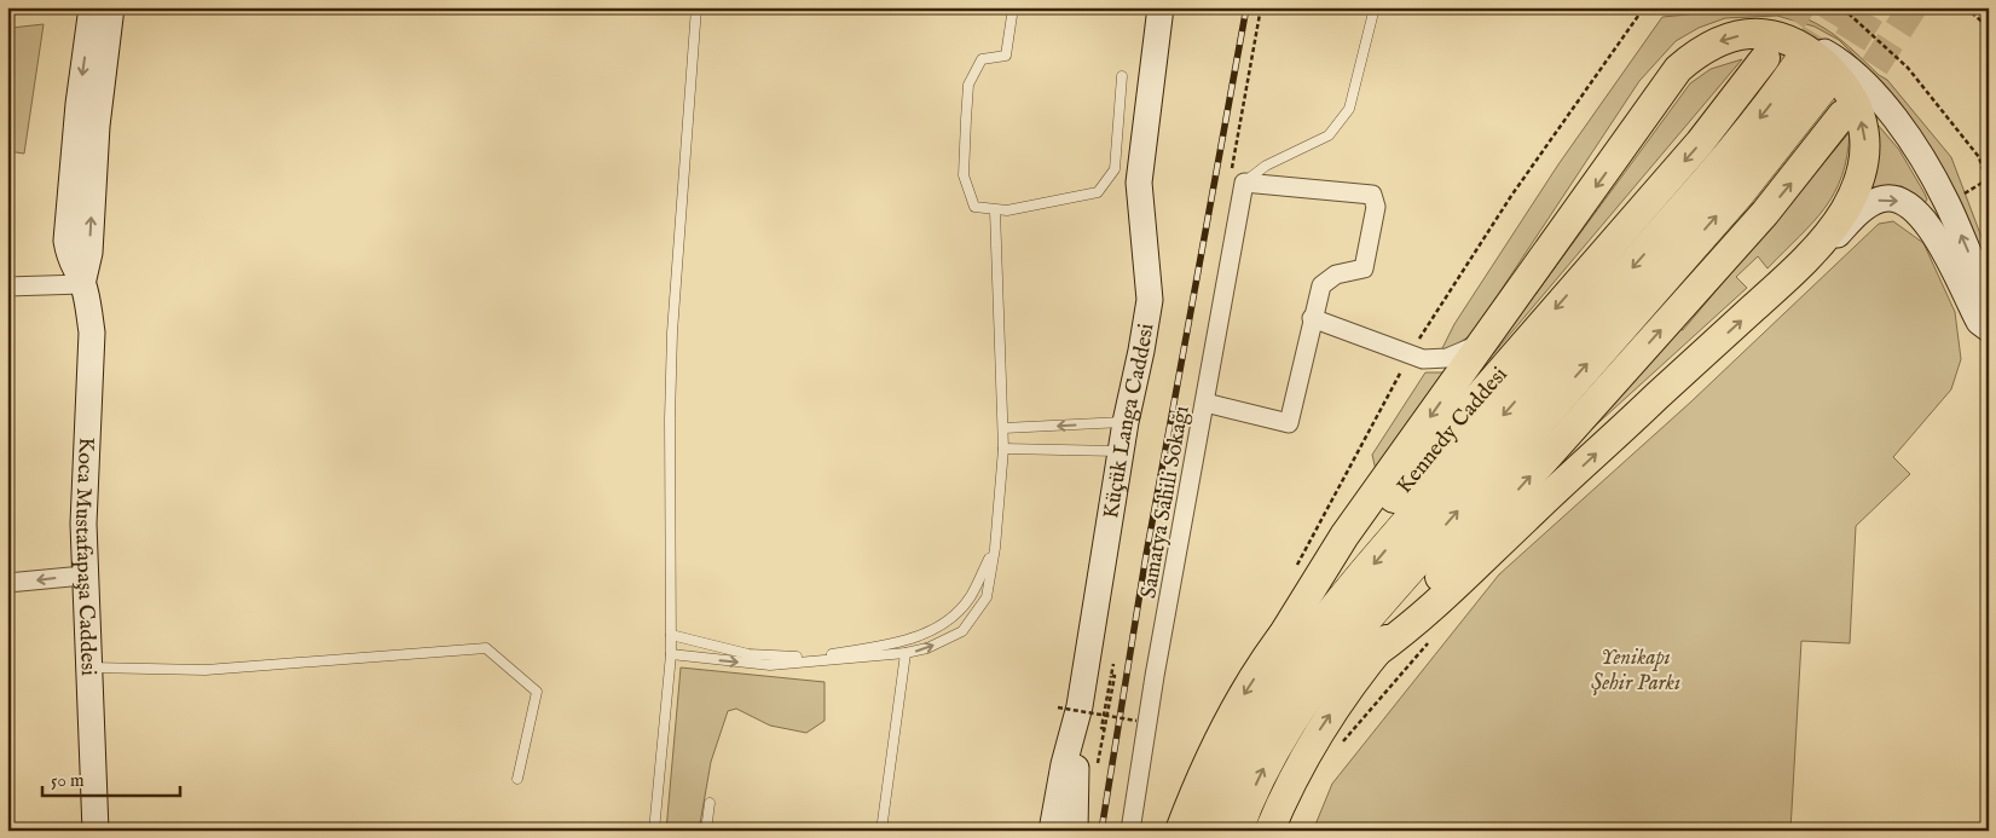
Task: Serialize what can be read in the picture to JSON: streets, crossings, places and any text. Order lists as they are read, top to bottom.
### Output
{
  "streets": {
    "main road": ["Kennedy Caddesi"],
    "street": ["Küçük Langa Caddesi", "Samatya Sahili Sokağı", "Koca Mustafapaşa Caddesi"]
  },
  "parks": ["Yenikapı Şehir Parkı"],
  "scale_bar": "50 m"
}
